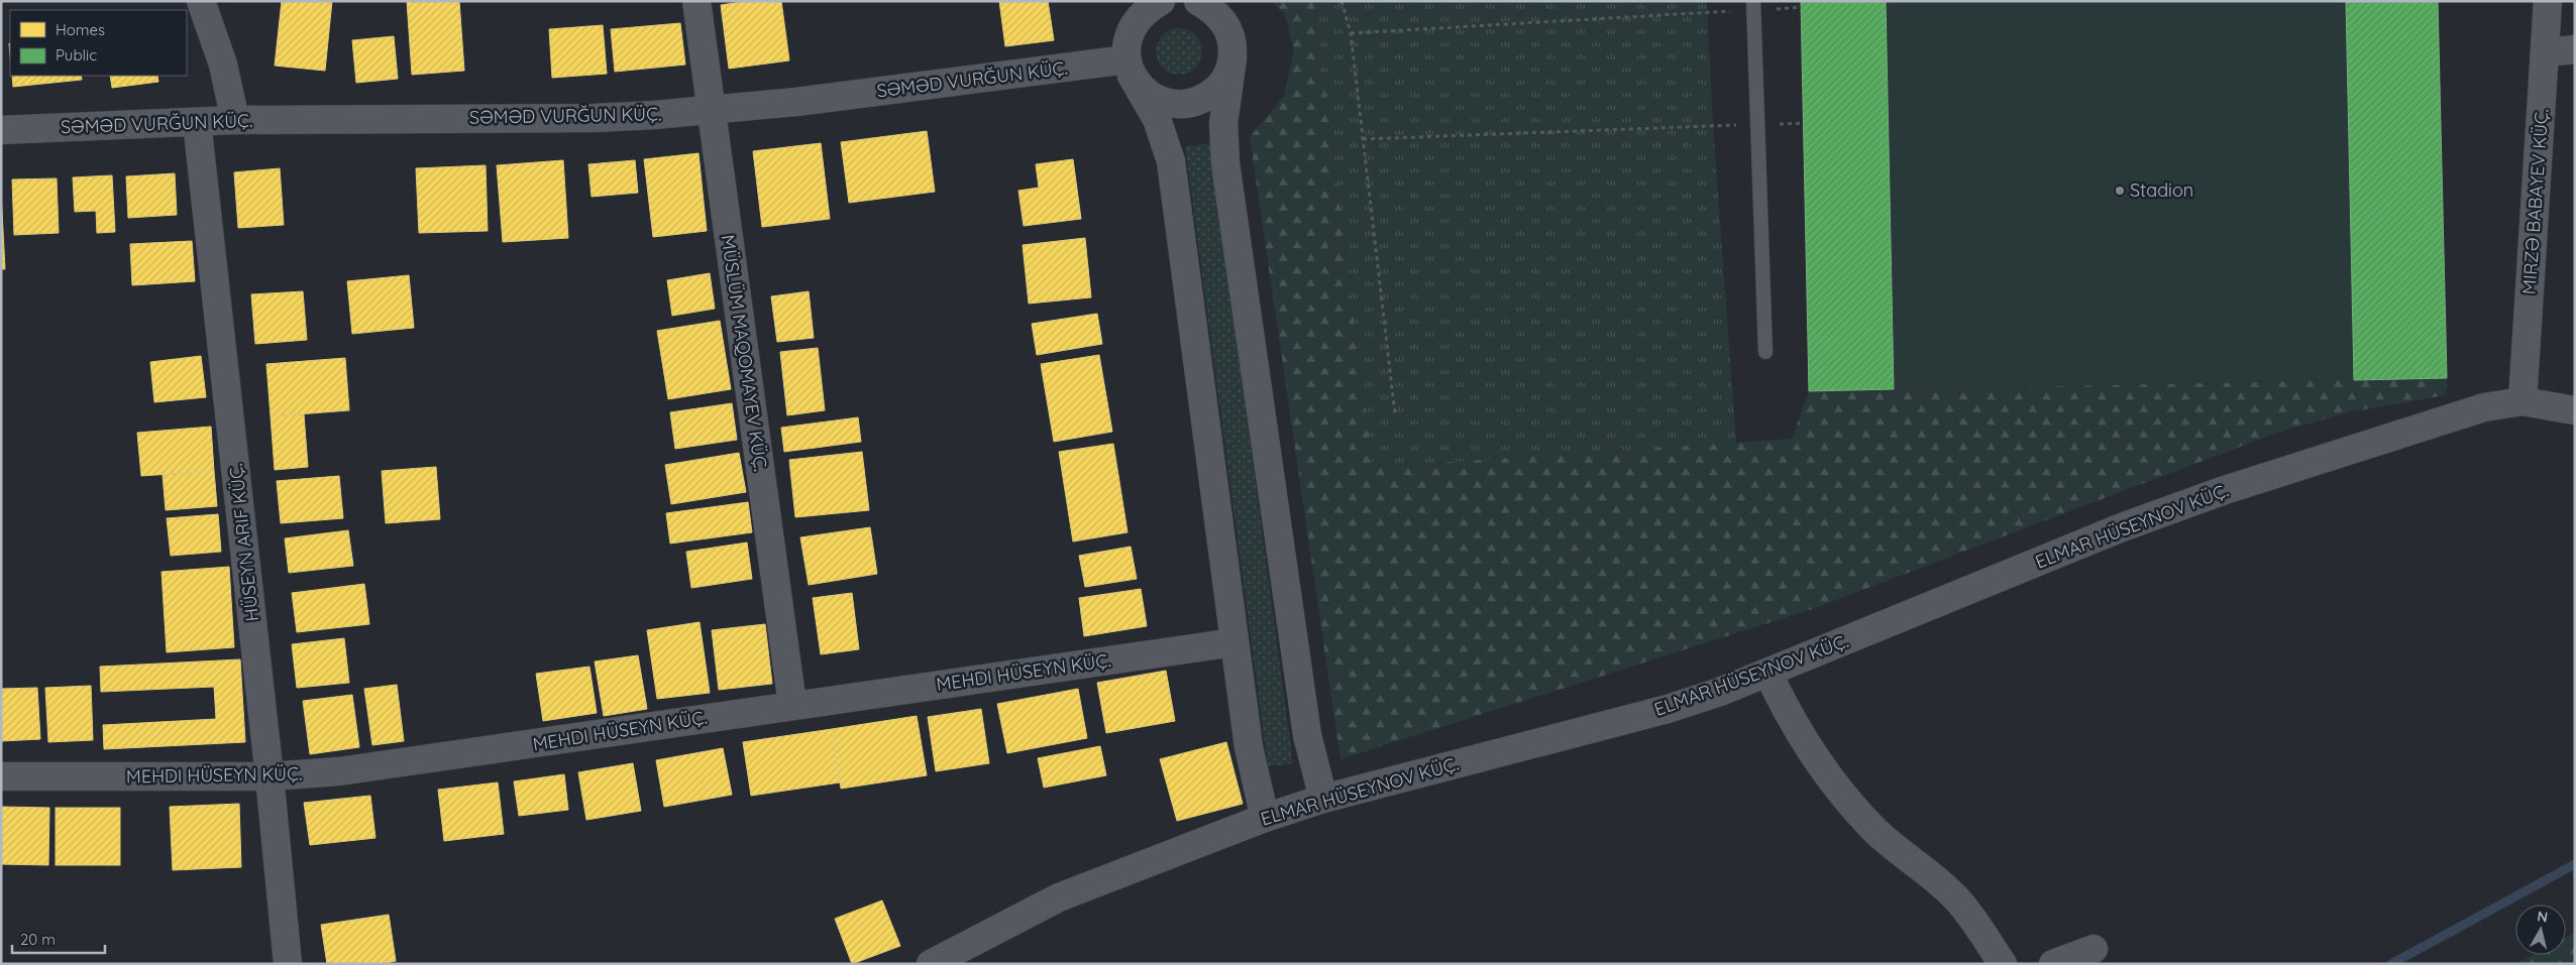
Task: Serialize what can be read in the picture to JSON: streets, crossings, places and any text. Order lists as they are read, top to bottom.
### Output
{
  "streets": {
    "street": [
      "SƏMƏD VURĞUN KÜÇ.",
      "MIRZƏ BABAYEV KÜÇ.",
      "MÜSLÜM MAQOMAYEV KÜÇ.",
      "ELMAR HÜSEYNOV KÜÇ.",
      "HÜSEYN ARIF KÜÇ.",
      "MEHDI HÜSEYN KÜÇ."
    ]
  },
  "crossings": [
    ["SƏMƏD VURĞUN KÜÇ.", "MÜSLÜM MAQOMAYEV KÜÇ."],
    ["SƏMƏD VURĞUN KÜÇ.", "HÜSEYN ARIF KÜÇ."],
    ["MIRZƏ BABAYEV KÜÇ.", "ELMAR HÜSEYNOV KÜÇ."],
    ["MÜSLÜM MAQOMAYEV KÜÇ.", "MEHDI HÜSEYN KÜÇ."],
    ["HÜSEYN ARIF KÜÇ.", "MEHDI HÜSEYN KÜÇ."]
  ],
  "places": ["Stadion"],
  "legend": ["Homes", "Public"],
  "scale_bar": "20 m",
  "north": "top"
}
